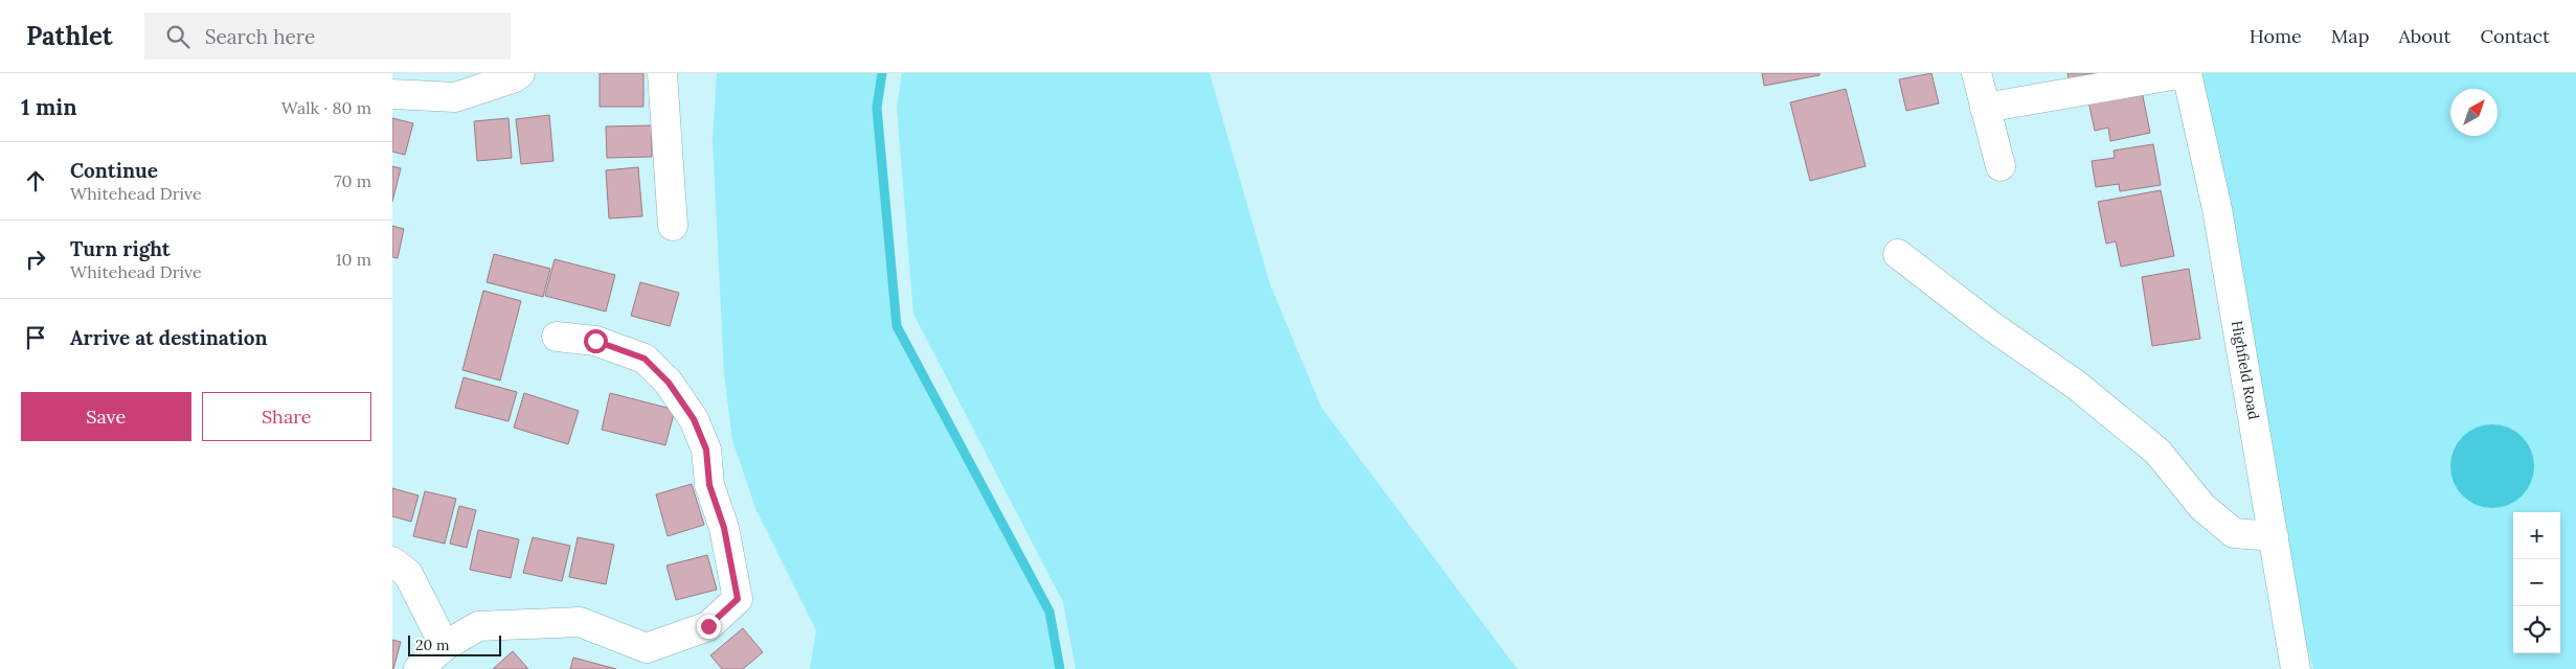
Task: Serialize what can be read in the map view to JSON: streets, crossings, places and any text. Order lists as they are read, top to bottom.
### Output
{
  "streets": {
    "street": ["Highfield Road"]
  },
  "scale_bar": "20 m",
  "north": "top right",
  "page": {
    "header": "Pathlet",
    "search": "Search here",
    "nav": [
      "Home",
      "Map",
      "About",
      "Contact"
    ],
    "heading": ["1 min", "Walk · 80 m"],
    "list": [
      ["Continue", "Whitehead Drive", "70 m"],
      ["Turn right", "Whitehead Drive", "10 m"],
      "Arrive at destination"
    ],
    "buttons": ["Save", "Share"],
    "map_buttons": ["+", "−"],
    "scale": "20 m"
  }
}
